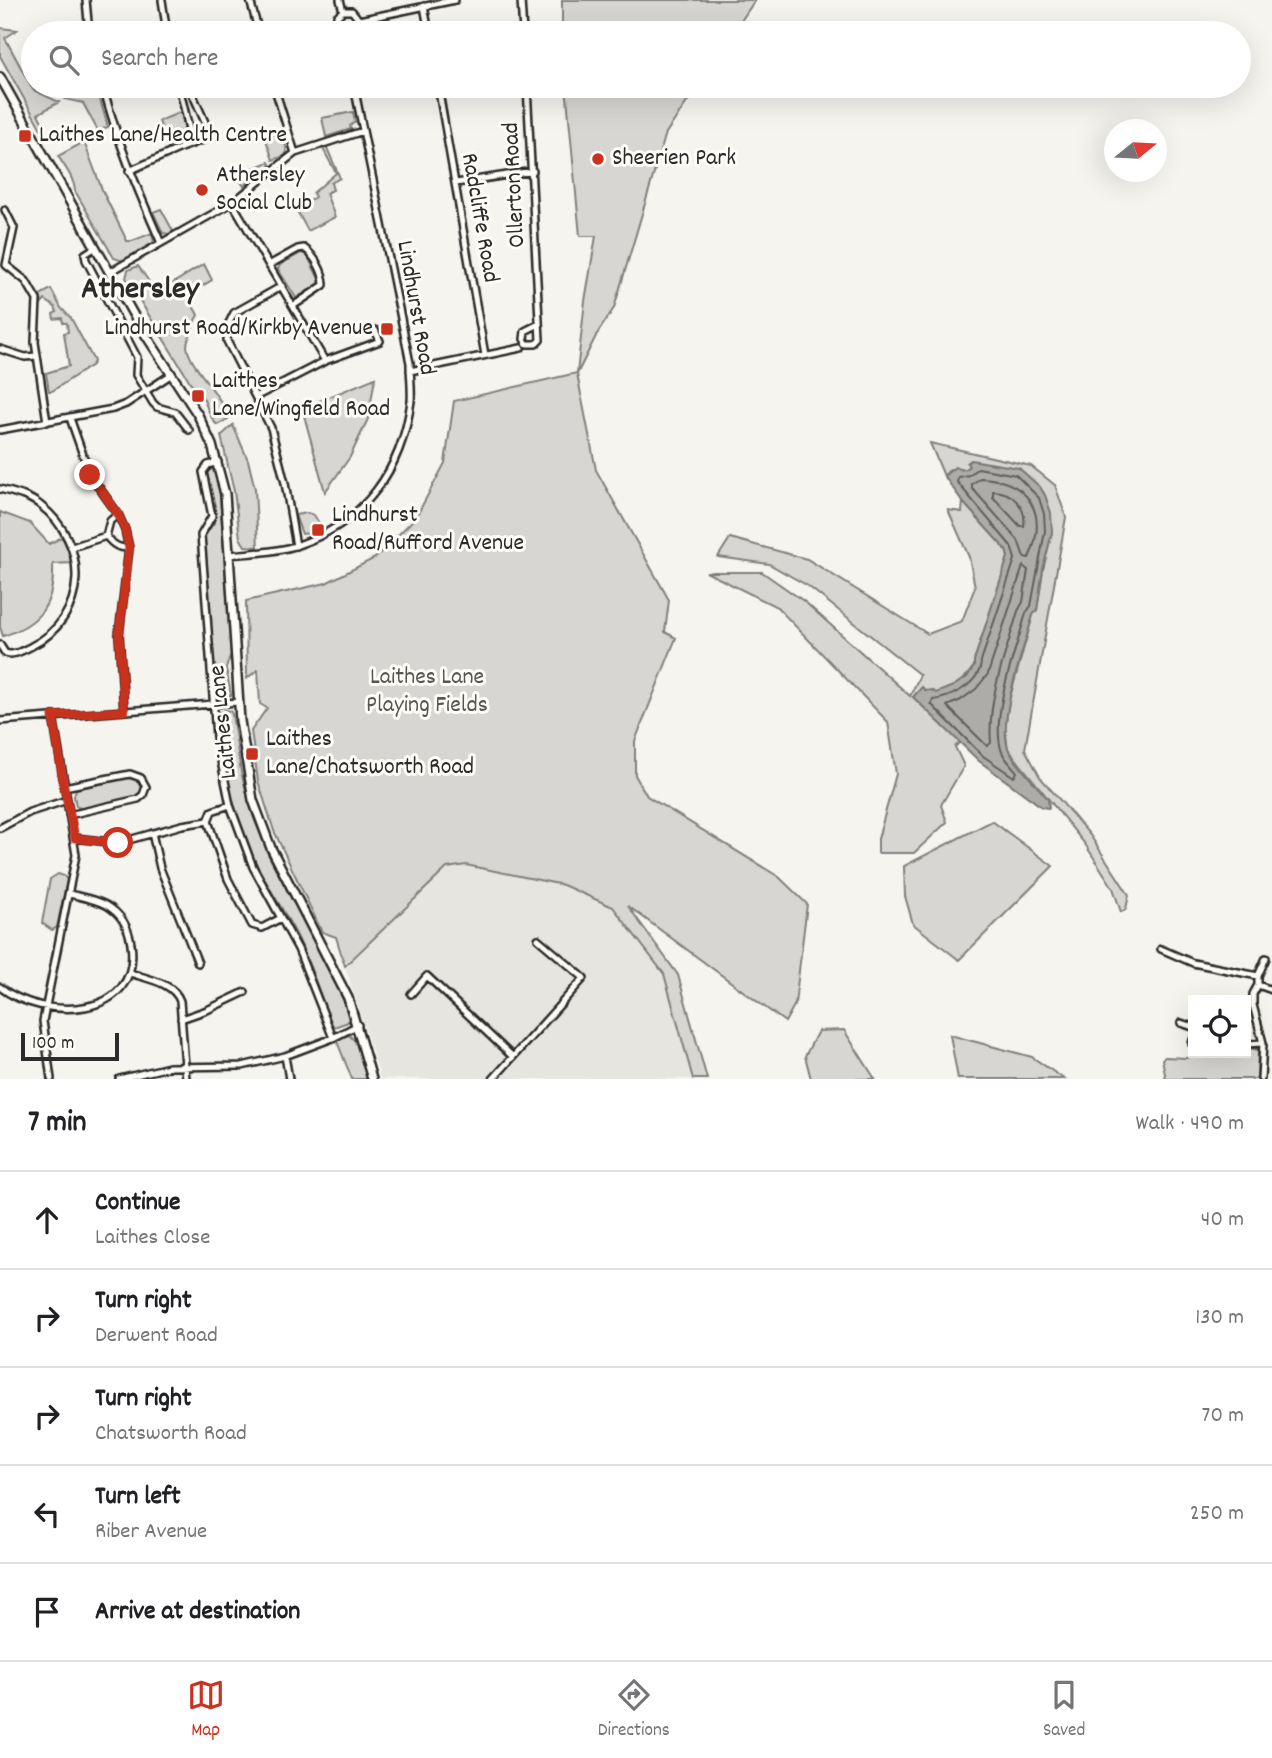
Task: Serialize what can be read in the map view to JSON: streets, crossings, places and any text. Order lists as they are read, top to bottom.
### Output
{
  "streets": {
    "main road": ["Laithes Lane"],
    "street": ["Ollerton Road", "Radcliffe Road", "Lindhurst Road"]
  },
  "crossings": [
    ["Lindhurst Road", "Laithes Lane"]
  ],
  "districts": ["Athersley"],
  "parks": ["Laithes Lane Playing Fields"],
  "places": {
    "transit": [
      "Laithes Lane/Health Centre",
      "Lindhurst Road/Kirkby Avenue",
      "Laithes Lane/Wingfield Road",
      "Lindhurst Road/Rufford Avenue",
      "Laithes Lane/Chatsworth Road"
    ],
    "other": ["Sheerien Park", "Athersley Social Club"]
  },
  "scale_bar": "100 m",
  "north": "right",
  "page": {
    "search": "Search here",
    "scale": "100 m",
    "heading": ["7 min", "Walk · 490 m"],
    "list": [
      ["Continue", "Laithes Close", "40 m"],
      ["Turn right", "Derwent Road", "130 m"],
      ["Turn right", "Chatsworth Road", "70 m"],
      ["Turn left", "Riber Avenue", "250 m"],
      "Arrive at destination"
    ],
    "nav": ["Map", "Directions", "Saved"]
  }
}
